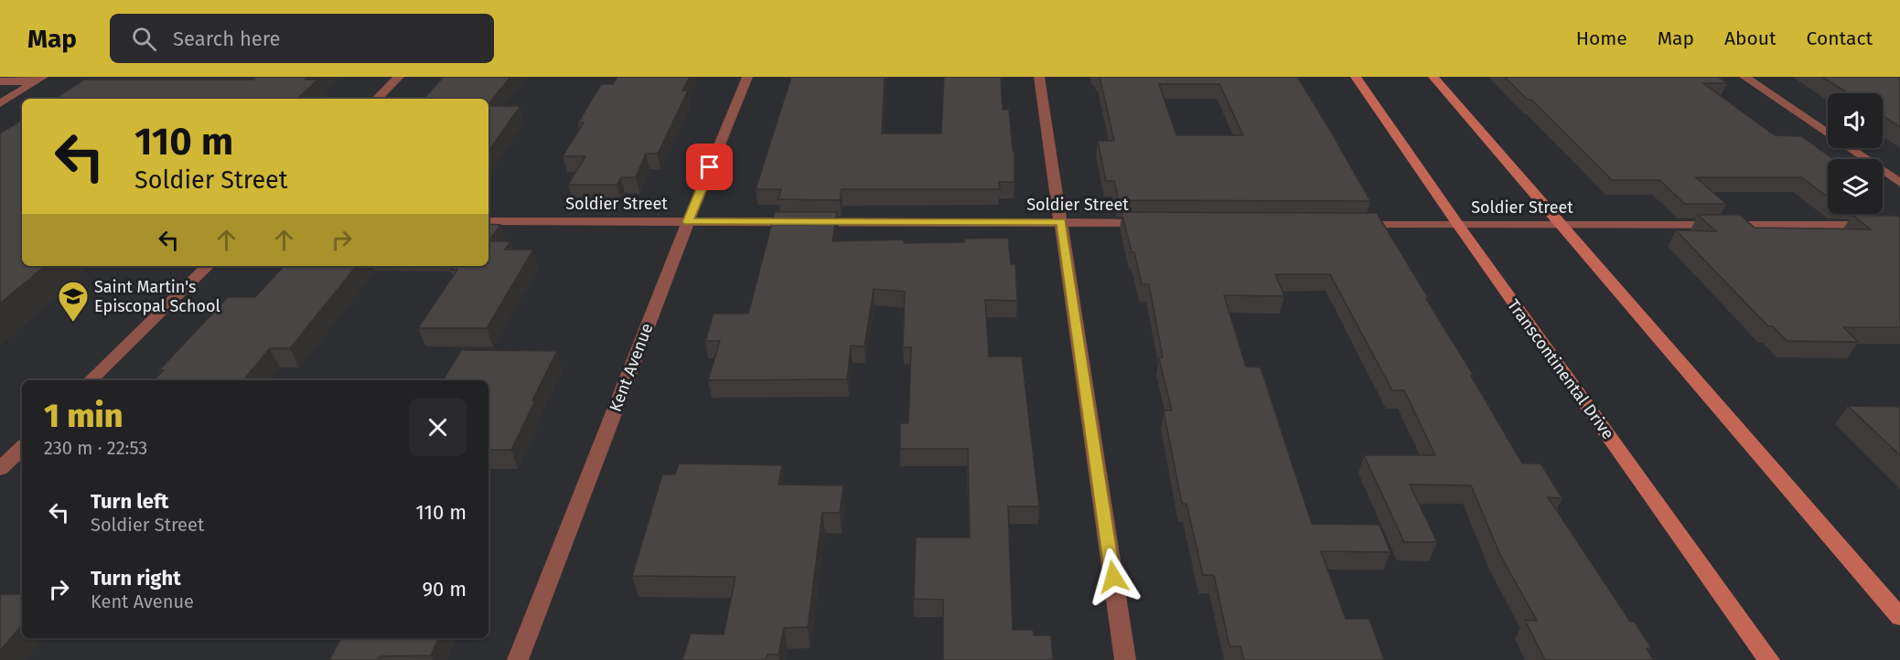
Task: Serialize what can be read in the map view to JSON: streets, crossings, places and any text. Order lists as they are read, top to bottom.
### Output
{
  "streets": {
    "street": ["Soldier Street", "Kent Avenue", "Transcontinental Drive"]
  },
  "crossings": [
    ["Soldier Street", "Kent Avenue"],
    ["Soldier Street", "Transcontinental Drive"]
  ],
  "places": {
    "school or university": ["Saint Martin's Episcopal School"]
  },
  "page": {
    "header": "Map",
    "search": "Search here",
    "nav": [
      "Home",
      "Map",
      "About",
      "Contact"
    ],
    "turn": ["110 m", "Soldier Street"],
    "heading": ["1 min", "230 m · 22:53"],
    "list": [
      {
        "name": "Turn left",
        "note": "Soldier Street",
        "value": "110 m"
      },
      {
        "name": "Turn right",
        "note": "Kent Avenue",
        "value": "90 m"
      }
    ]
  }
}
